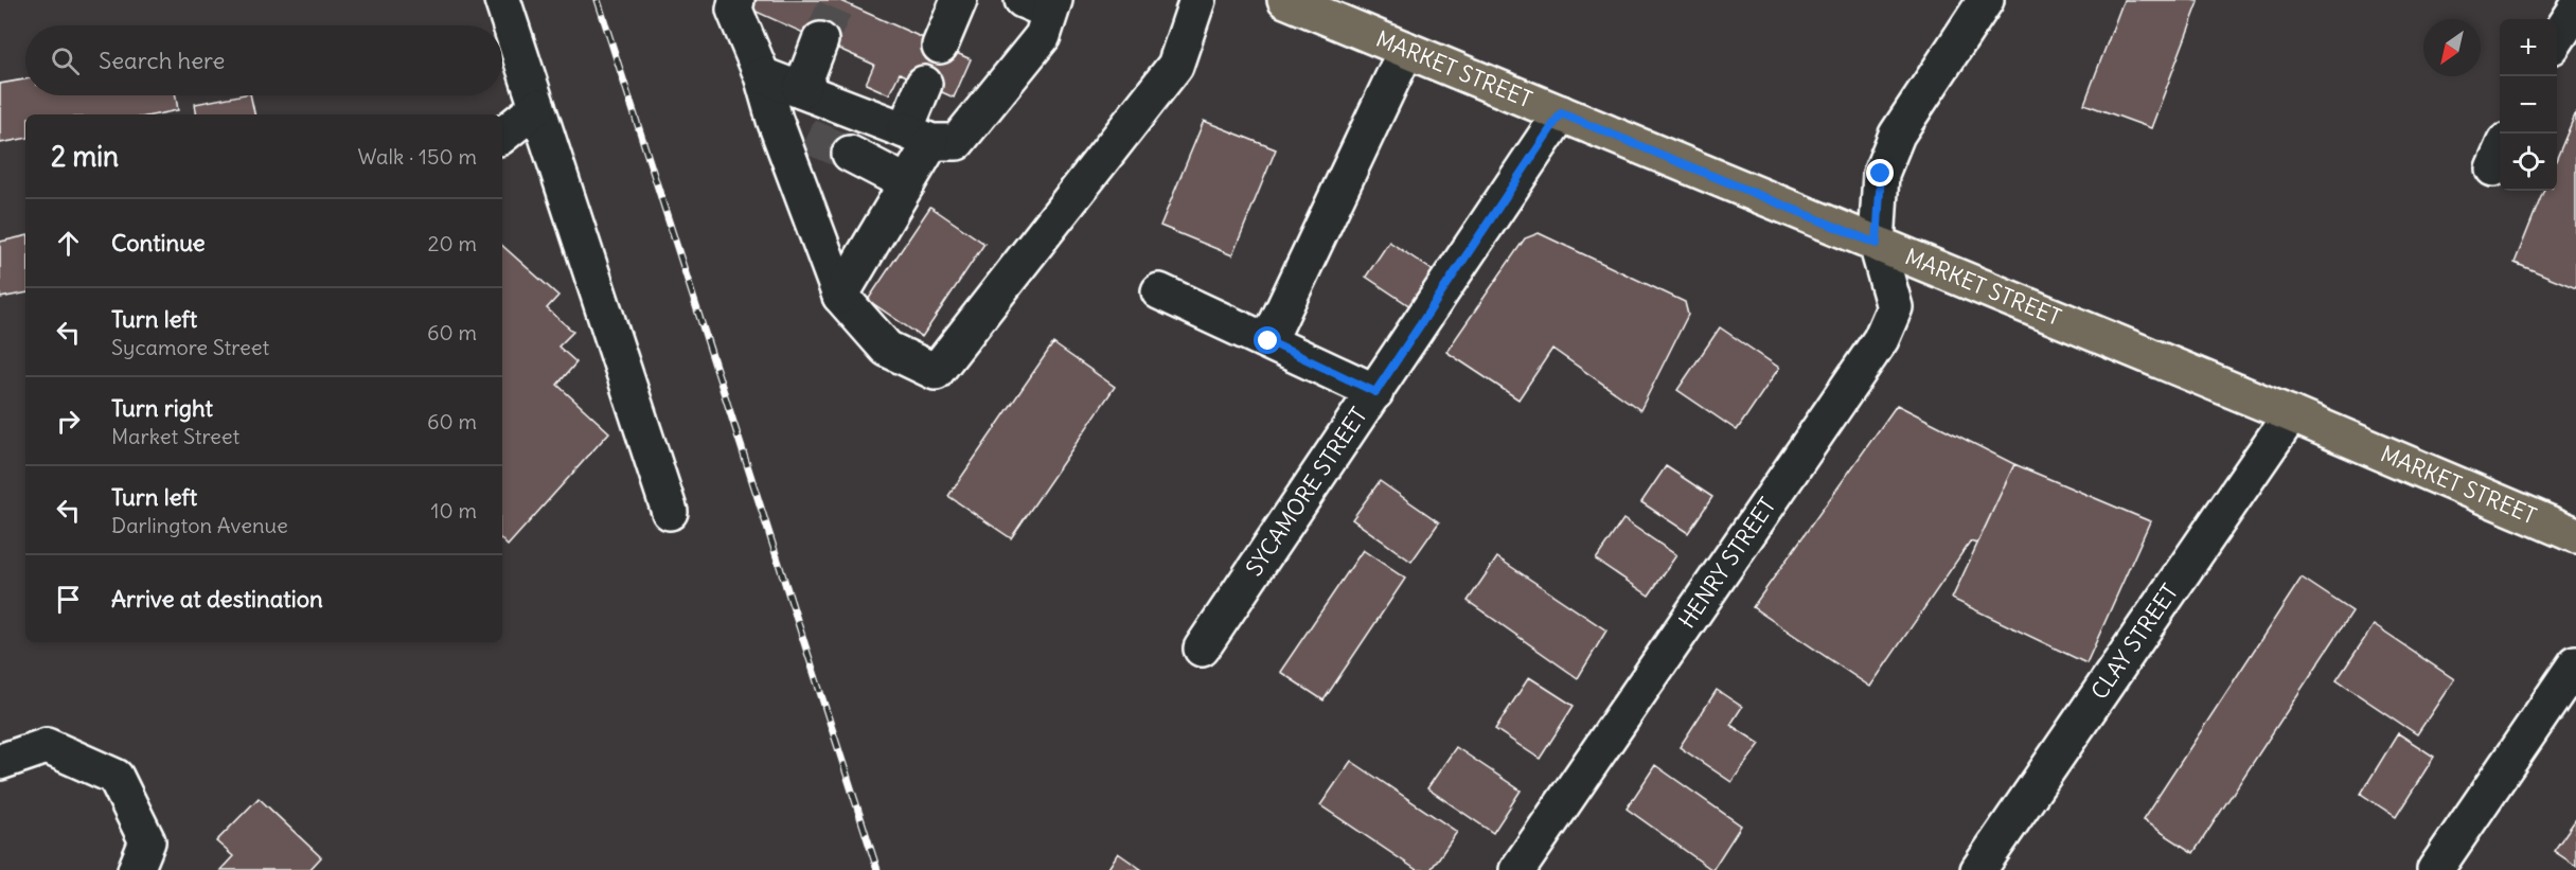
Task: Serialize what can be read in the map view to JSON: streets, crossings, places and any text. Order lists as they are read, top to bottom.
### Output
{
  "streets": {
    "main road": ["MARKET STREET"],
    "street": ["SYCAMORE STREET", "HENRY STREET", "CLAY STREET"]
  },
  "crossings": [
    ["MARKET STREET", "SYCAMORE STREET"],
    ["MARKET STREET", "HENRY STREET"],
    ["MARKET STREET", "CLAY STREET"]
  ],
  "north": "bottom left",
  "page": {
    "map_buttons": ["+", "−"],
    "search": "Search here",
    "heading": ["2 min", "Walk · 150 m"],
    "list": [
      ["Continue", "20 m"],
      ["Turn left", "Sycamore Street", "60 m"],
      ["Turn right", "Market Street", "60 m"],
      ["Turn left", "Darlington Avenue", "10 m"],
      "Arrive at destination"
    ]
  }
}
